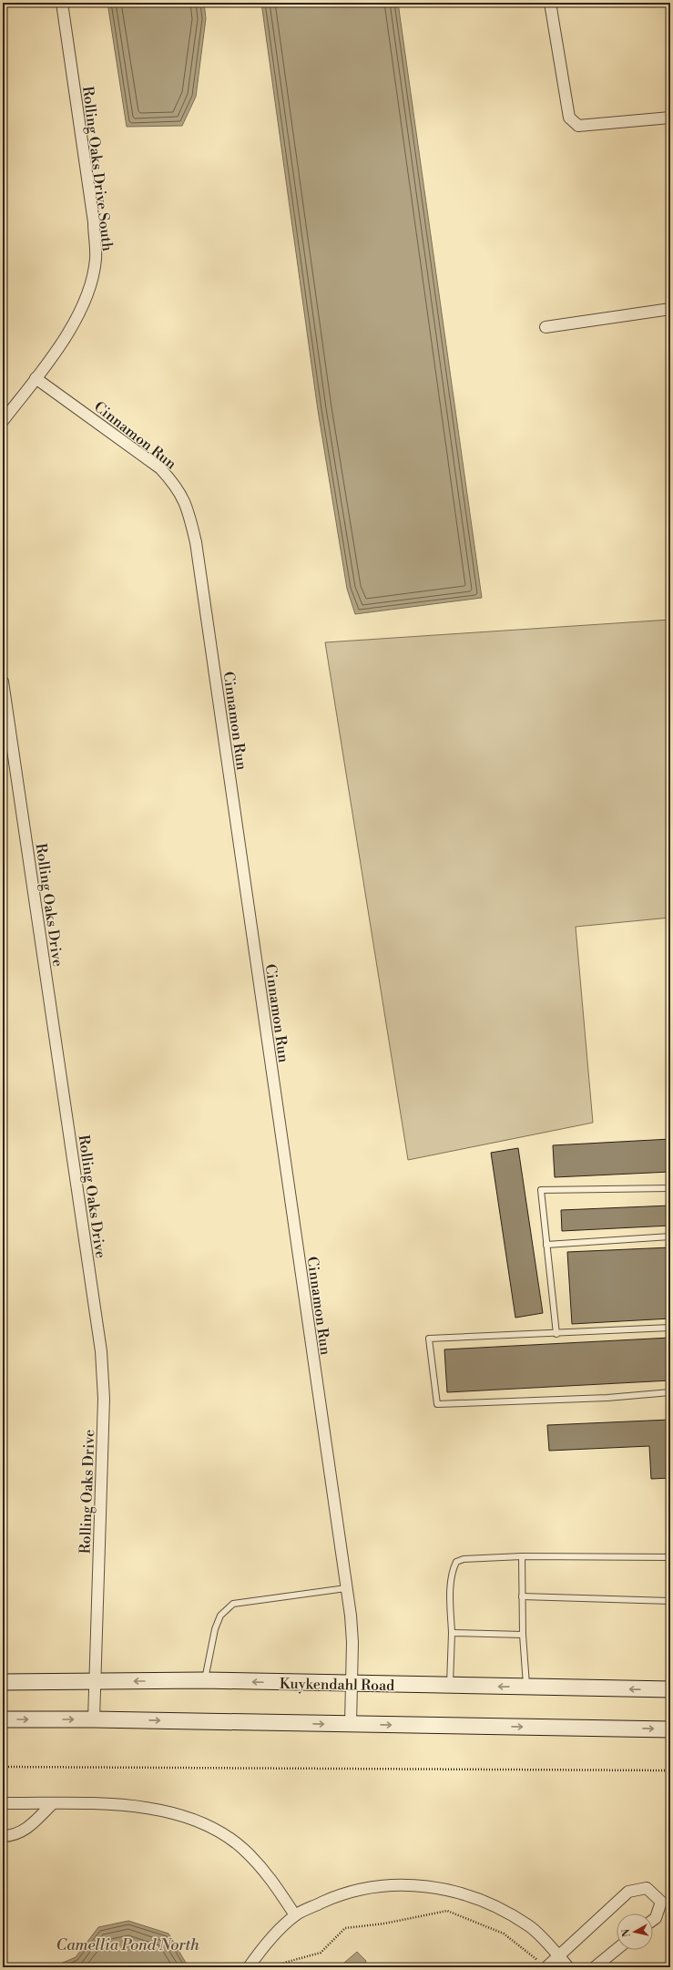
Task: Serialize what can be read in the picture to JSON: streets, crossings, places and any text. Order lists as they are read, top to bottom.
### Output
{
  "streets": {
    "main road": ["Kuykendahl Road"],
    "street": ["Rolling Oaks Drive South", "Cinnamon Run", "Rolling Oaks Drive"]
  },
  "crossings": [
    ["Rolling Oaks Drive South", "Cinnamon Run"],
    ["Cinnamon Run", "Kuykendahl Road"],
    ["Rolling Oaks Drive", "Kuykendahl Road"]
  ],
  "water": ["Camellia Pond North"],
  "north": "left"
}
